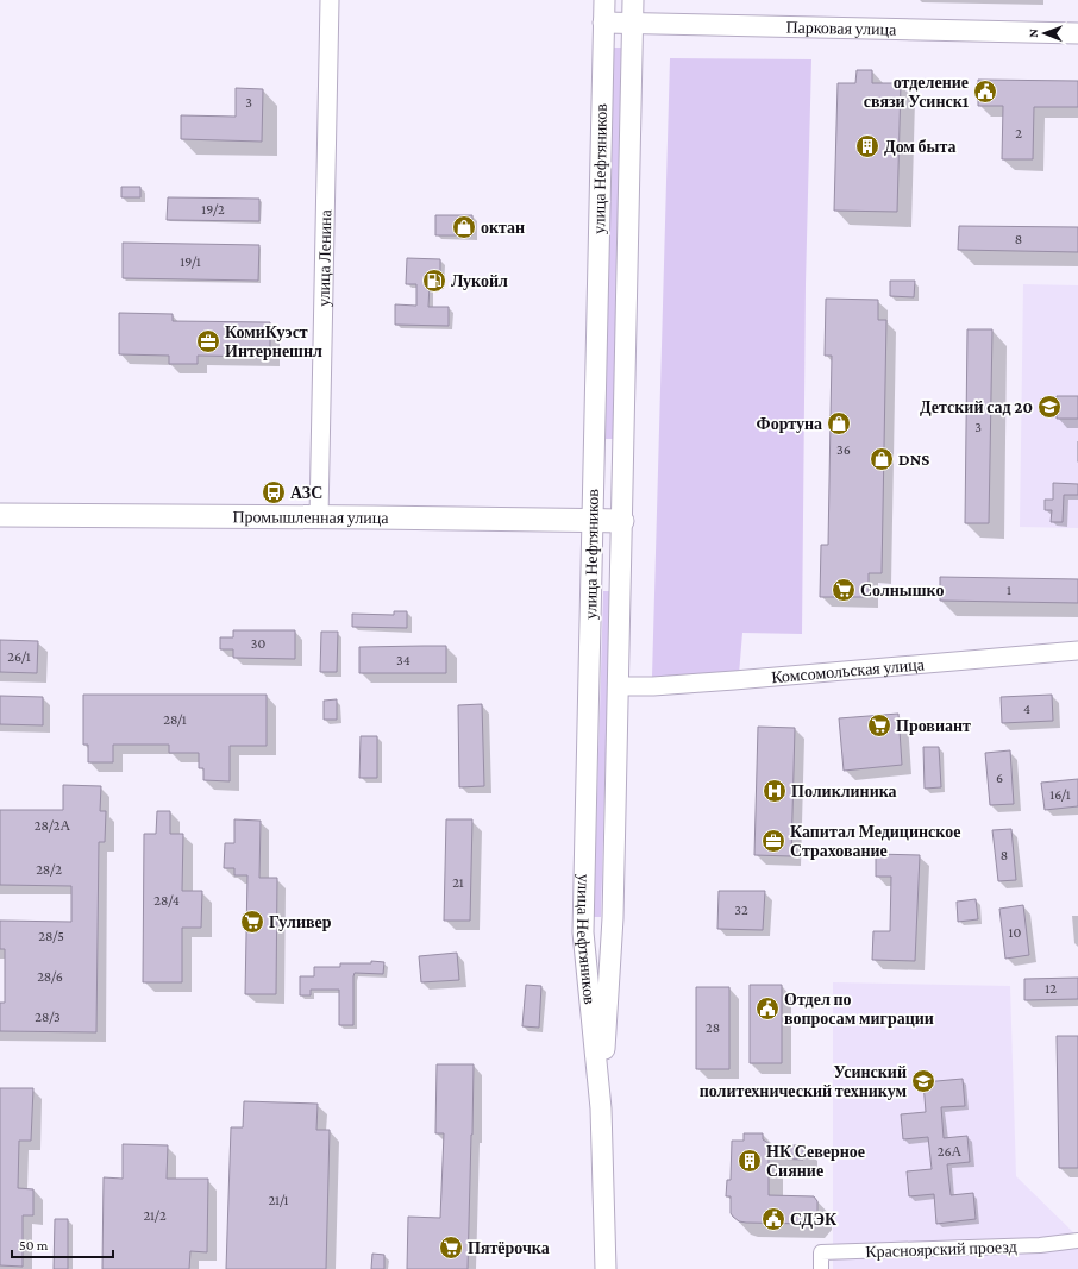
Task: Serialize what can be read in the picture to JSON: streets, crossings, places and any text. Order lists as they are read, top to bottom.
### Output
{
  "streets": {
    "main road": ["Парковая улица", "улица Нефтяников", "Промышленная улица"],
    "street": ["улица Ленина", "Комсомольская улица", "Красноярский проезд"]
  },
  "crossings": [
    ["Парковая улица", "улица Нефтяников"],
    ["улица Нефтяников", "Промышленная улица"],
    ["улица Нефтяников", "Комсомольская улица"],
    ["улица Ленина", "Промышленная улица"]
  ],
  "places": {
    "public building": ["отделение связи Усинск1", "Отдел по вопросам миграции", "СДЭК"],
    "building": ["Дом быта", "НК Северное Сияние"],
    "shop": ["октан", "Фортуна", "DNS"],
    "fuel station": ["Лукойл"],
    "office": ["КомиКуэст Интернешнл", "Капитал Медицинское Страхование"],
    "school or university": ["Детский сад 20", "Усинский политехнический техникум"],
    "bus stop": ["АЗС"],
    "supermarket": [
      "Солнышко",
      "Провиант",
      "Гуливер",
      "Пятёрочка"
    ],
    "hospital": ["Поликлиника"]
  },
  "house_numbers": [
    "3",
    "2",
    "19/2",
    "8",
    "19/1",
    "3",
    "36",
    "1",
    "30",
    "26/1",
    "34",
    "4",
    "28/1",
    "6",
    "16/1",
    "28/2А",
    "8",
    "28/2",
    "21",
    "28/4",
    "32",
    "10",
    "28/5",
    "28/6",
    "12",
    "28/3",
    "28",
    "26А",
    "21/1",
    "21/2"
  ],
  "scale_bar": "50 m",
  "north": "left"
}
